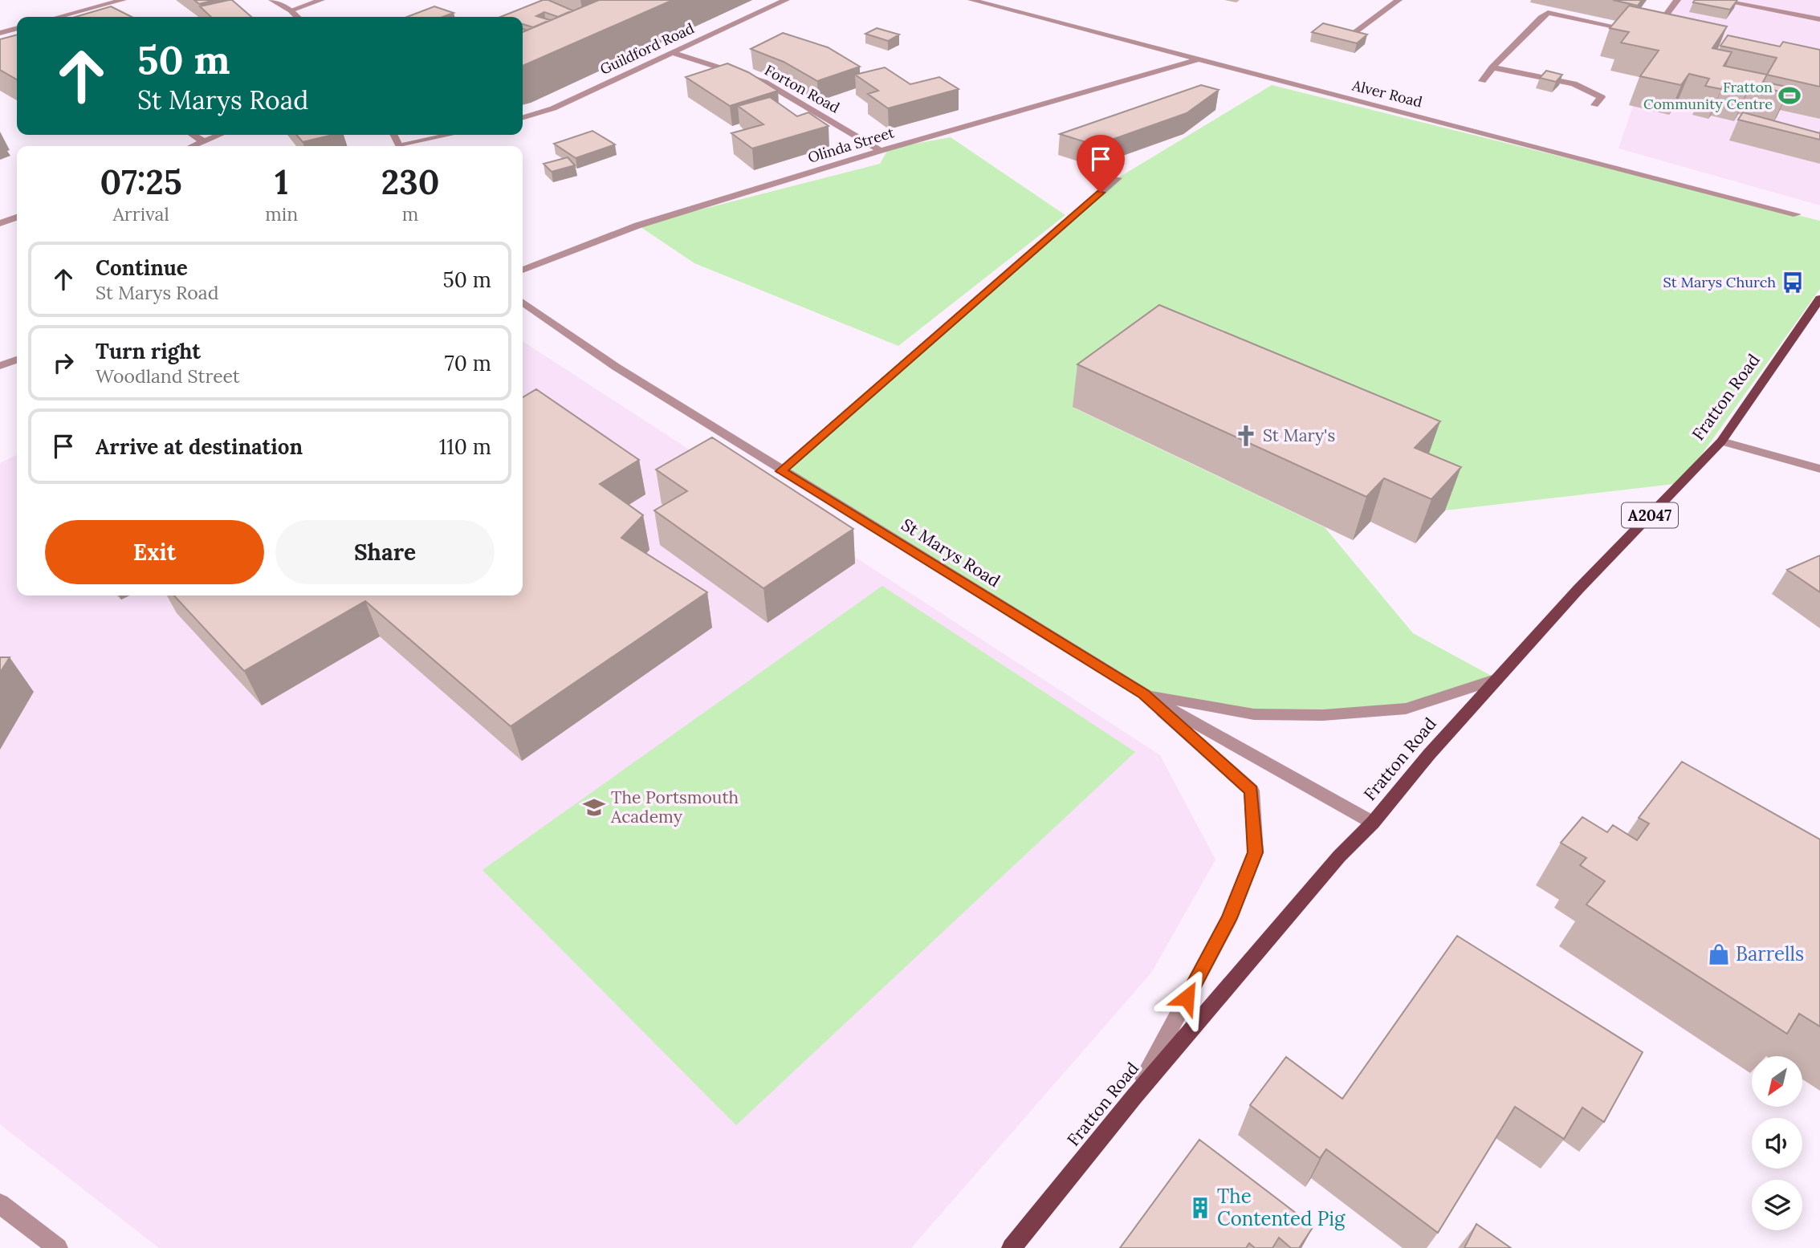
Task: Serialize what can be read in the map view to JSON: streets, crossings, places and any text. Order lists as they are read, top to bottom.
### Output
{
  "streets": {
    "main road": ["Fratton Road", "A2047"],
    "street": [
      "Guildford Road",
      "Forton Road",
      "Alver Road",
      "Olinda Street",
      "St Marys Road"
    ]
  },
  "crossings": [
    ["Guildford Road", "Forton Road"],
    ["Forton Road", "Olinda Street"],
    ["Alver Road", "Olinda Street"],
    ["Fratton Road", "St Marys Road"]
  ],
  "places": {
    "sports": ["Fratton Community Centre"],
    "bus stop": ["St Marys Church"],
    "church": ["St Mary's"],
    "school or university": ["The Portsmouth Academy"],
    "shop": ["Barrells"],
    "building": ["The Contented Pig"]
  },
  "north": "bottom left",
  "page": {
    "turn": ["50 m", "St Marys Road"],
    "eta": [
      "07:25",
      "Arrival",
      "1",
      "min",
      "230",
      "m"
    ],
    "list": [
      {
        "name": "Continue",
        "note": "St Marys Road",
        "value": "50 m"
      },
      {
        "name": "Turn right",
        "note": "Woodland Street",
        "value": "70 m"
      },
      {
        "name": "Arrive at destination",
        "value": "110 m"
      }
    ],
    "buttons": ["Exit", "Share"]
  }
}
